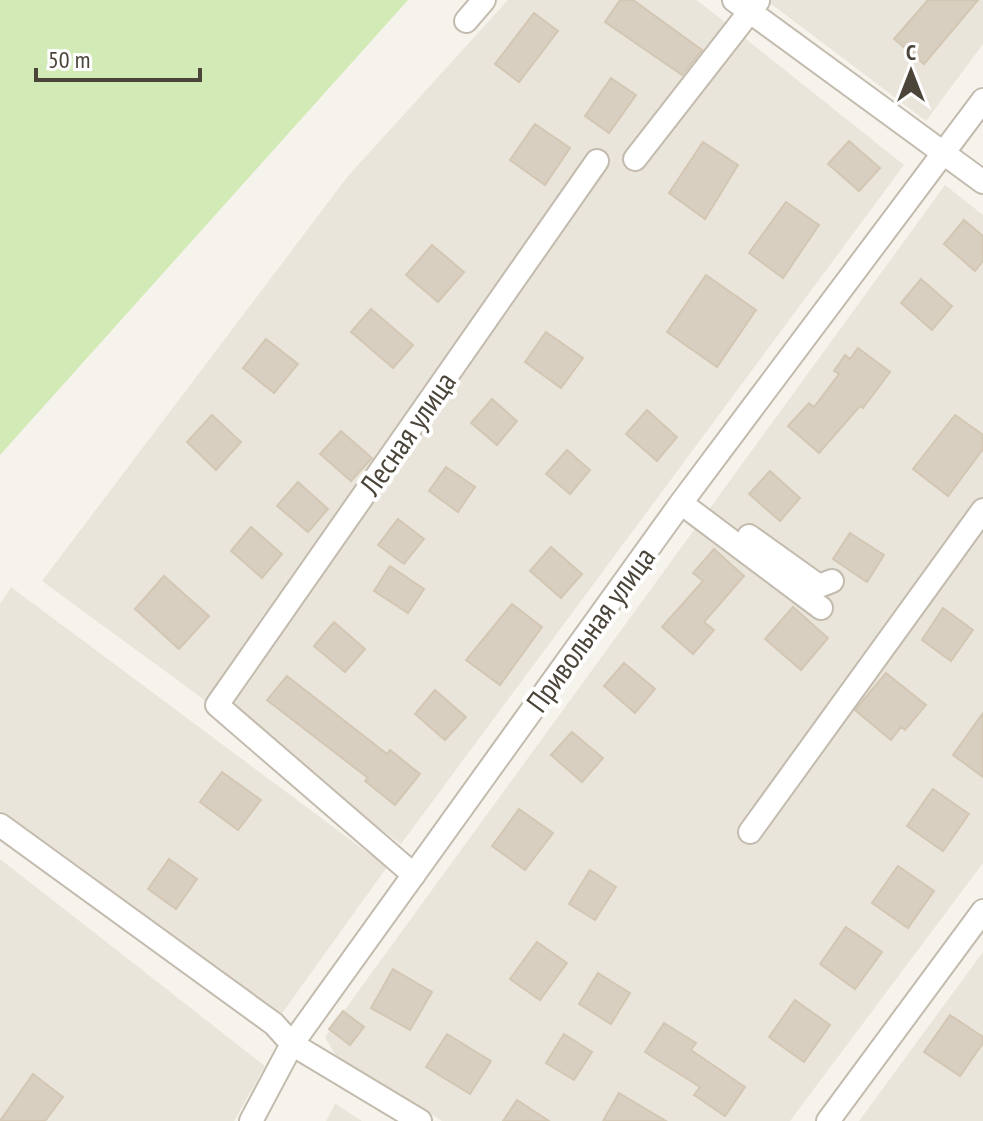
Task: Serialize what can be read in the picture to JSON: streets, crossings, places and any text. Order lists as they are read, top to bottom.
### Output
{
  "streets": {
    "street": ["Лесная улица", "Привольная улица"]
  },
  "crossings": [
    ["Лесная улица", "Привольная улица"]
  ],
  "scale_bar": "50 m",
  "north": "top"
}
